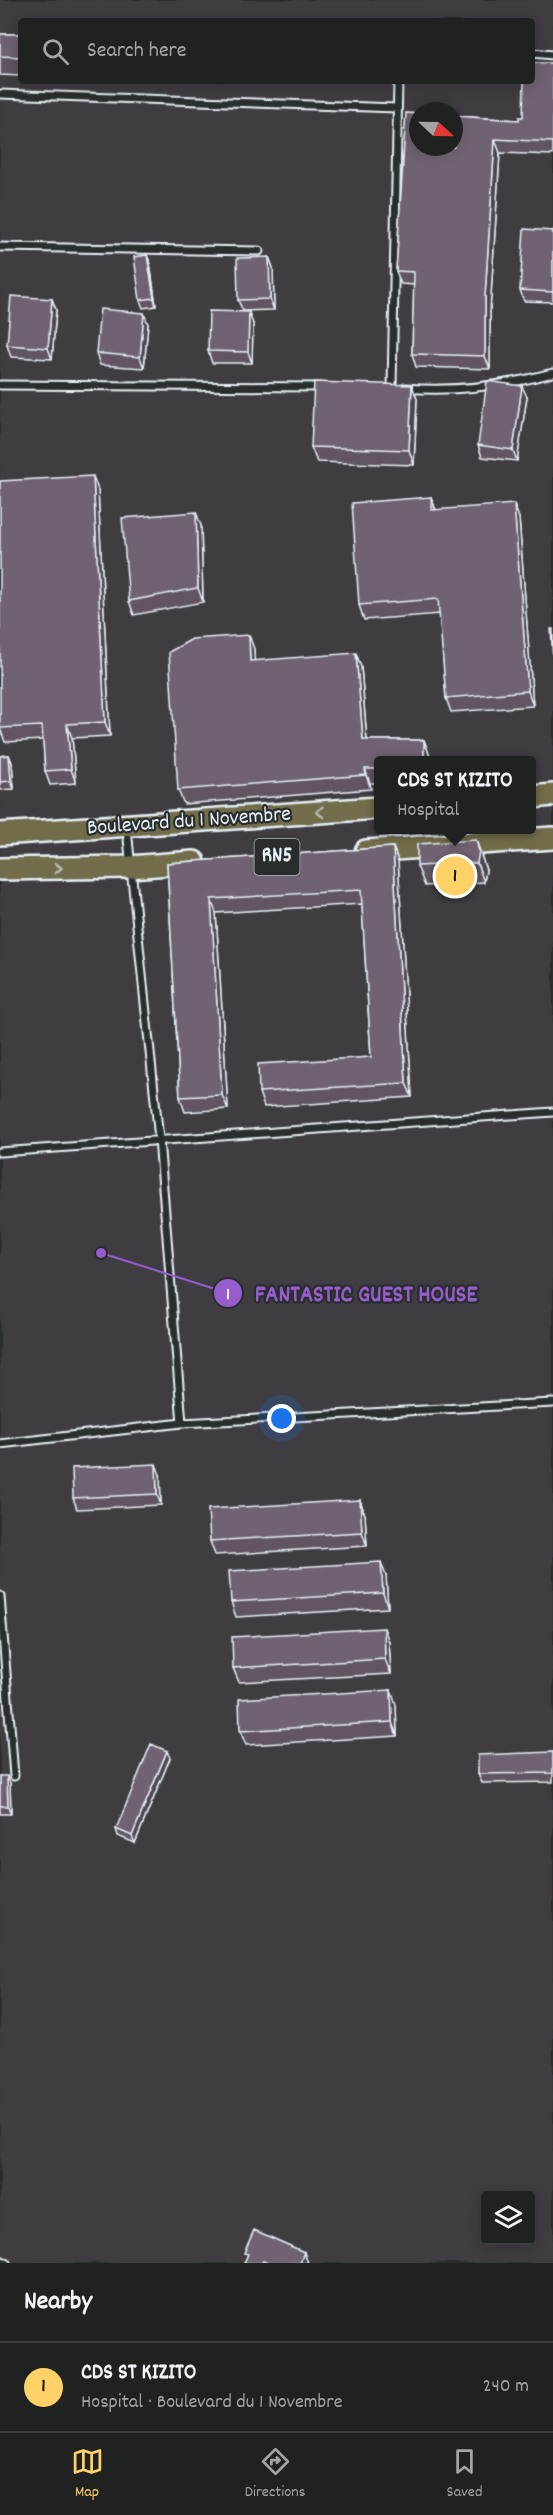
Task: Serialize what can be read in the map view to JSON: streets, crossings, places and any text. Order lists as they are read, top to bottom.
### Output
{
  "streets": {
    "main road": ["Boulevard du 1 Novembre", "RN5"]
  },
  "places": ["FANTASTIC GUEST HOUSE"],
  "north": "right",
  "page": {
    "search": "Search here",
    "popup": ["CDS ST KIZITO", "Hospital"],
    "pins": "1",
    "heading": "Nearby",
    "list": [
      {
        "mark": "1",
        "name": "CDS ST KIZITO",
        "note": "Hospital · Boulevard du 1 Novembre",
        "value": "240 m"
      }
    ],
    "nav": ["Map", "Directions", "Saved"]
  }
}
